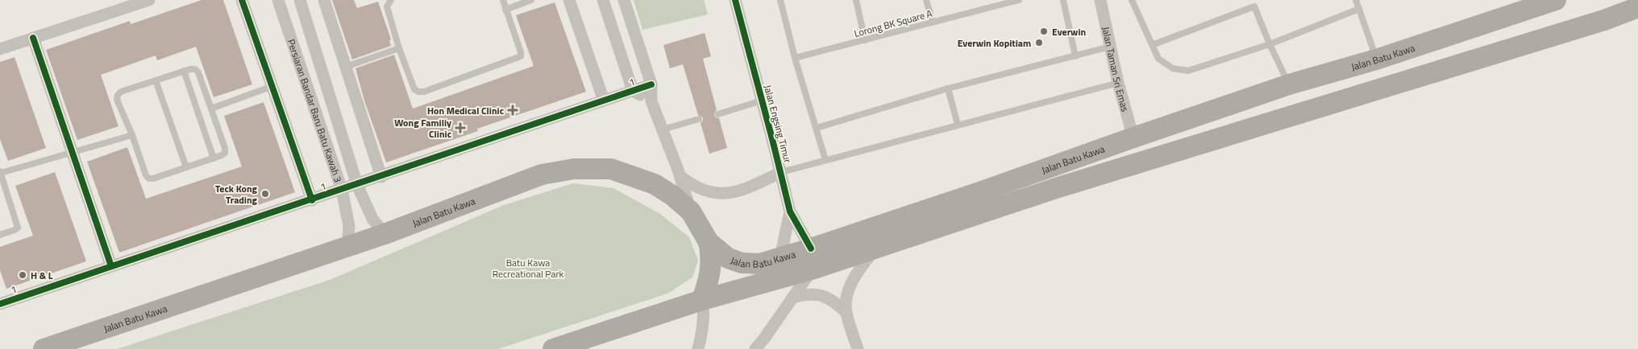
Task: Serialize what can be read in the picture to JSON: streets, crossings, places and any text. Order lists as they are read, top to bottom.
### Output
{
  "streets": {
    "highway": ["Jalan Batu Kawa"],
    "street": [
      "Jalan Taman Sri Emas",
      "1",
      "Persiaran Bandar Baru Batu Kawah 3",
      "Jalan Engsing Timur"
    ],
    "lane": ["Lorong BK Square A"]
  },
  "crossings": [
    ["Jalan Batu Kawa", "Jalan Taman Sri Emas"],
    ["Jalan Batu Kawa", "Persiaran Bandar Baru Batu Kawah 3"],
    ["Jalan Batu Kawa", "Jalan Engsing Timur"],
    ["1", "Persiaran Bandar Baru Batu Kawah 3"]
  ],
  "parks": ["Batu Kawa Recreational Park"],
  "places": {
    "other": [
      "Everwin",
      "Everwin Kopitiam",
      "Teck Kong Trading",
      "H & L"
    ],
    "health": ["Hon Medical Clinic", "Wong Familiy Clinic"]
  }
}
